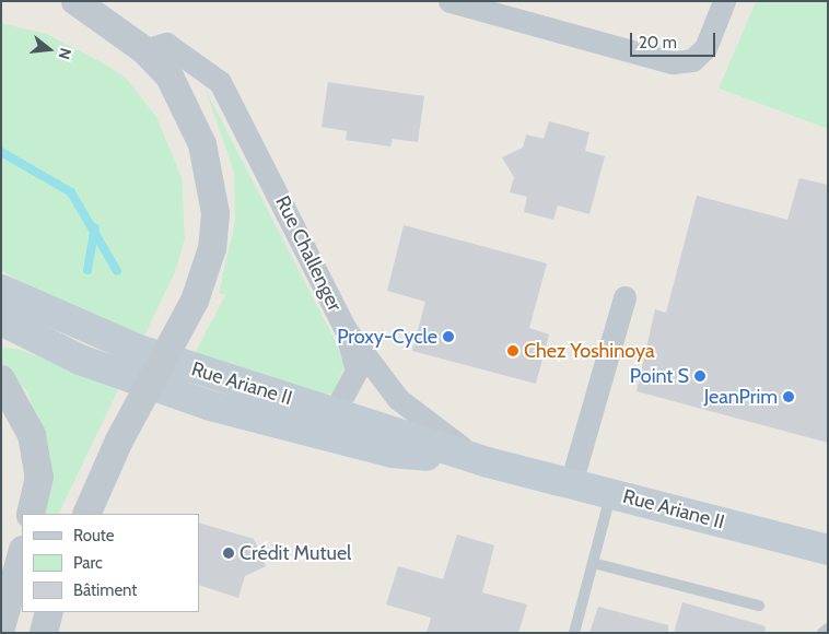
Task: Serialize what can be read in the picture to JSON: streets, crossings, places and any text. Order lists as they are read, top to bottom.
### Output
{
  "streets": {
    "main road": ["Rue Ariane II"],
    "street": ["Rue Challenger"]
  },
  "crossings": [
    ["Rue Challenger", "Rue Ariane II"]
  ],
  "places": [
    "Proxy-Cycle",
    "Chez Yoshinoya",
    "Point S",
    "JeanPrim",
    "Crédit Mutuel"
  ],
  "legend": ["Route", "Parc", "Bâtiment"],
  "scale_bar": "20 m",
  "north": "right"
}
